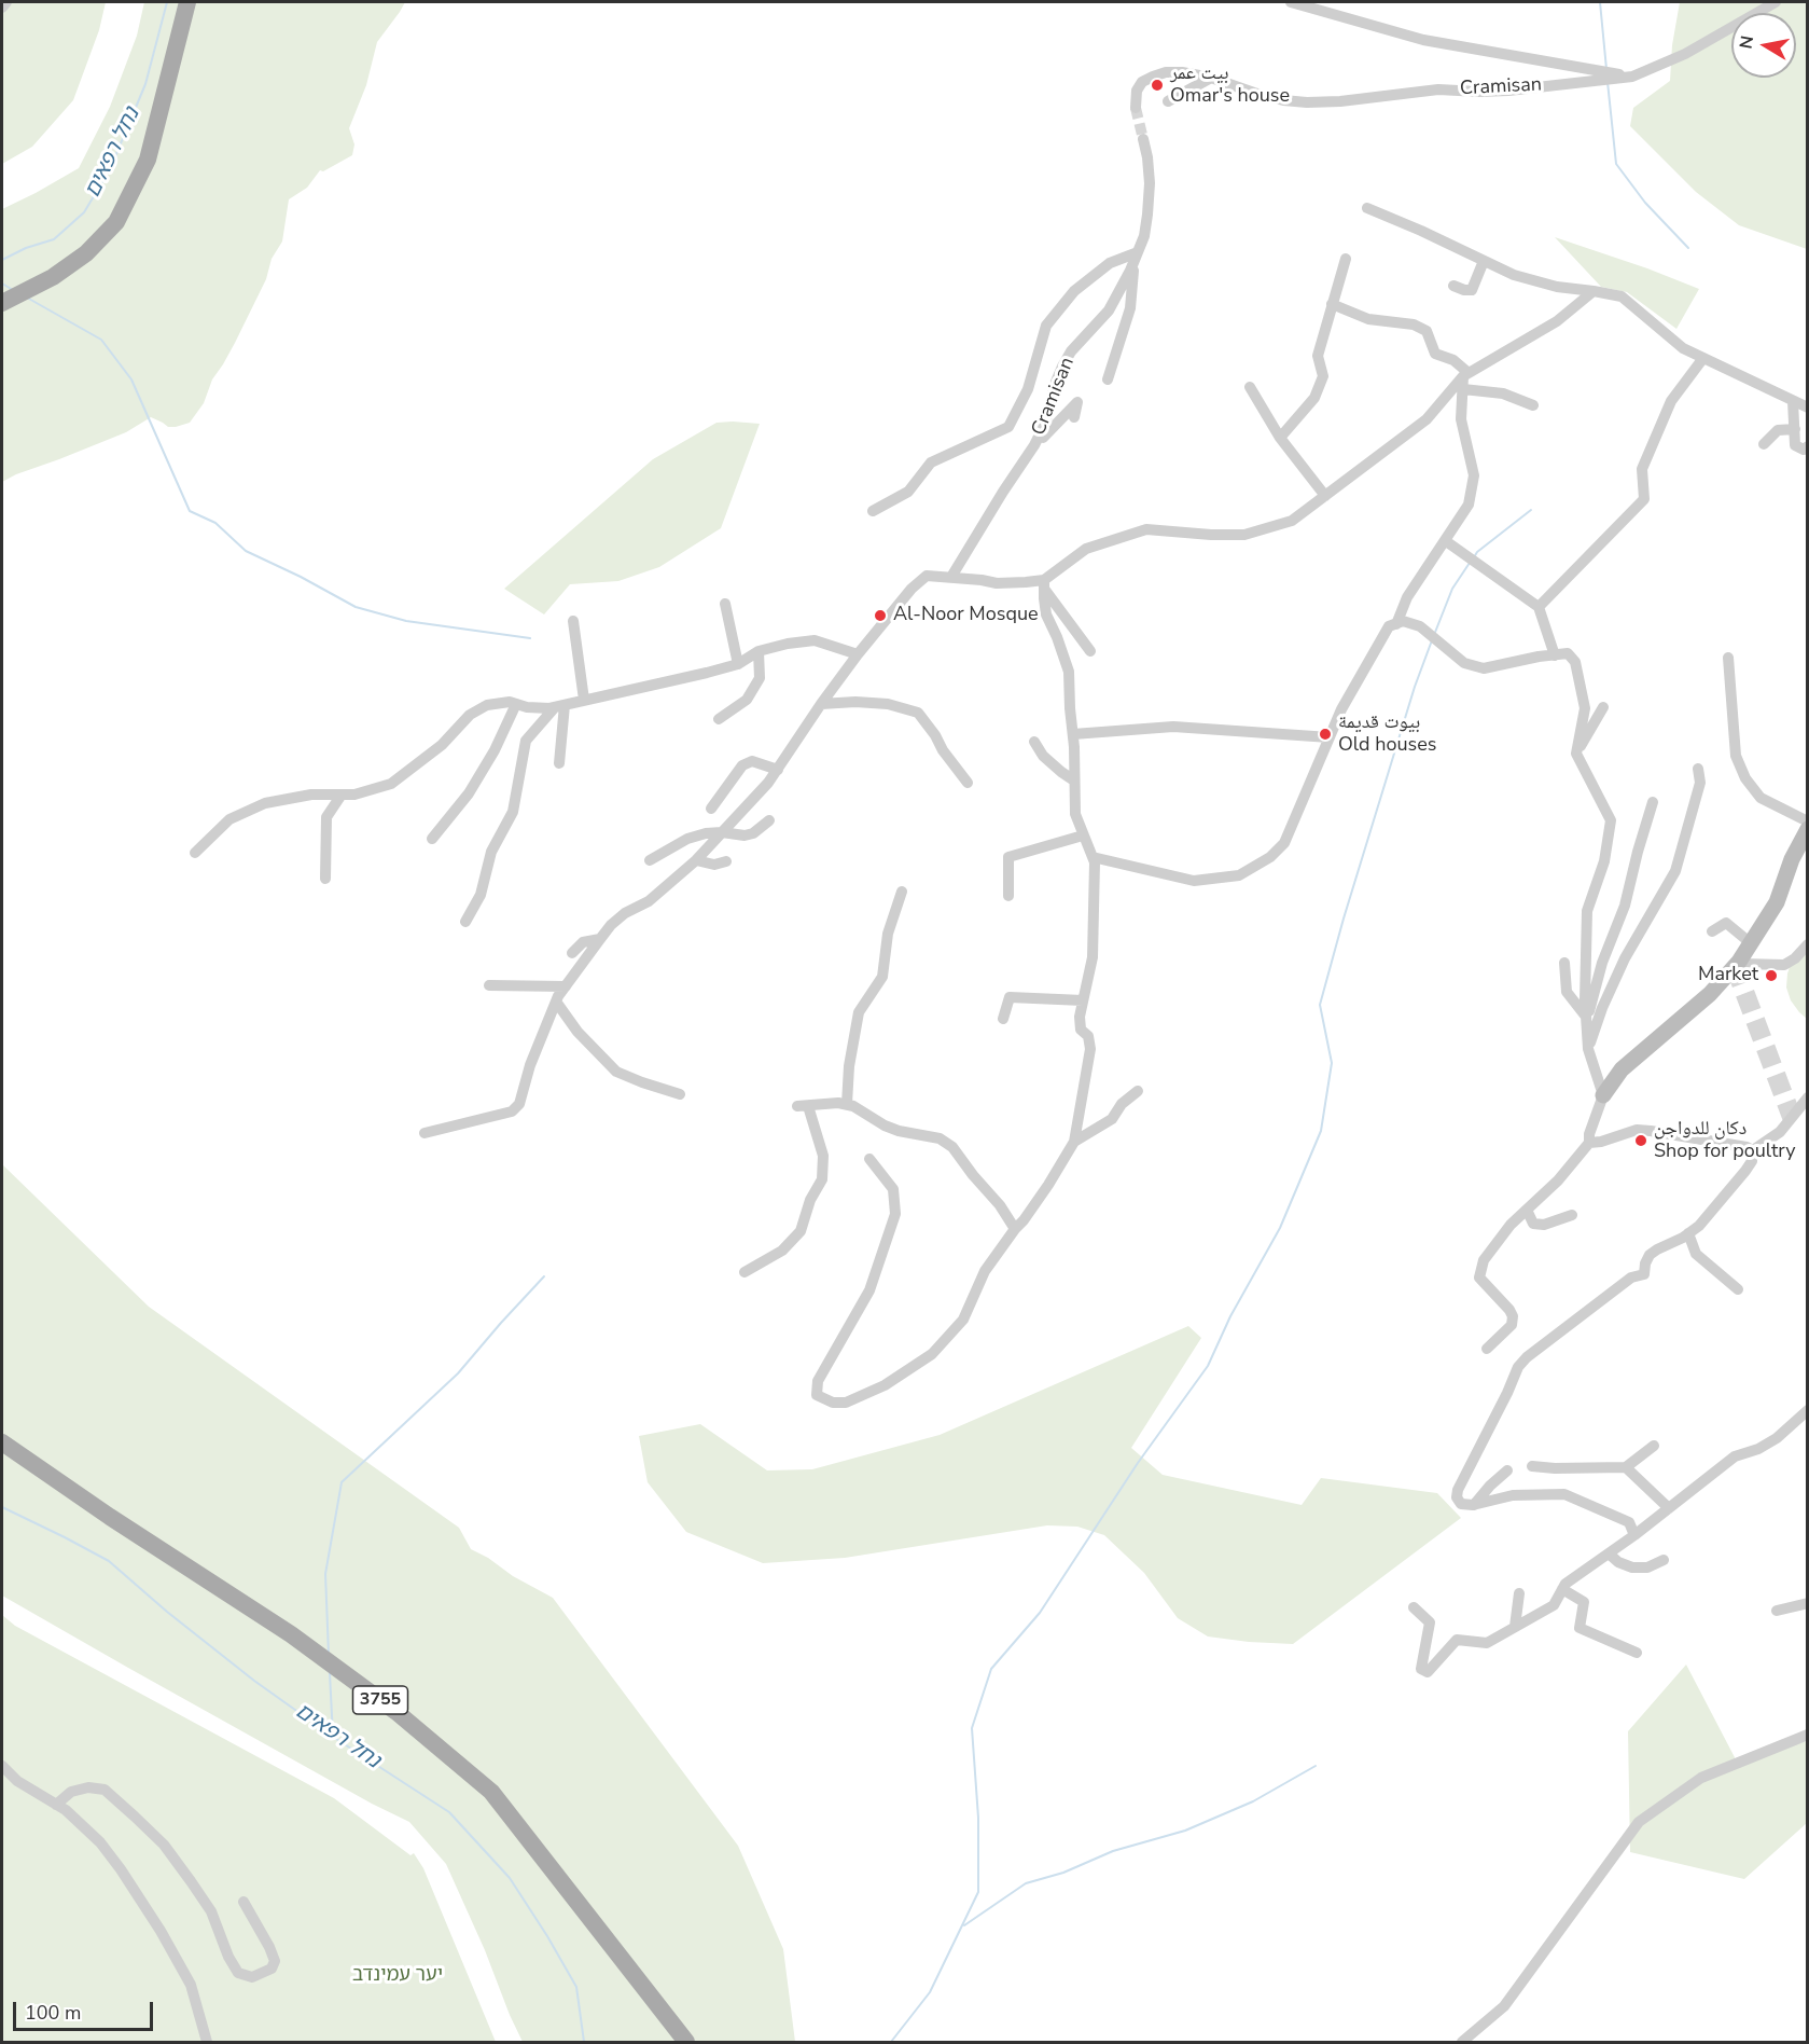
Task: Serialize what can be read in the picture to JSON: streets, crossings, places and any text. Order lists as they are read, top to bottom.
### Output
{
  "streets": {
    "main road": ["3755"],
    "street": ["Cramisan"]
  },
  "water": ["נחל רפאים"],
  "parks": ["יער עמינדב"],
  "places": [
    "بيت عمر Omar's house",
    "Al-Noor Mosque",
    "بيوت قديمة Old houses",
    "Market",
    "دكان للدواجن Shop for poultry"
  ],
  "scale_bar": "100 m",
  "north": "left"
}
